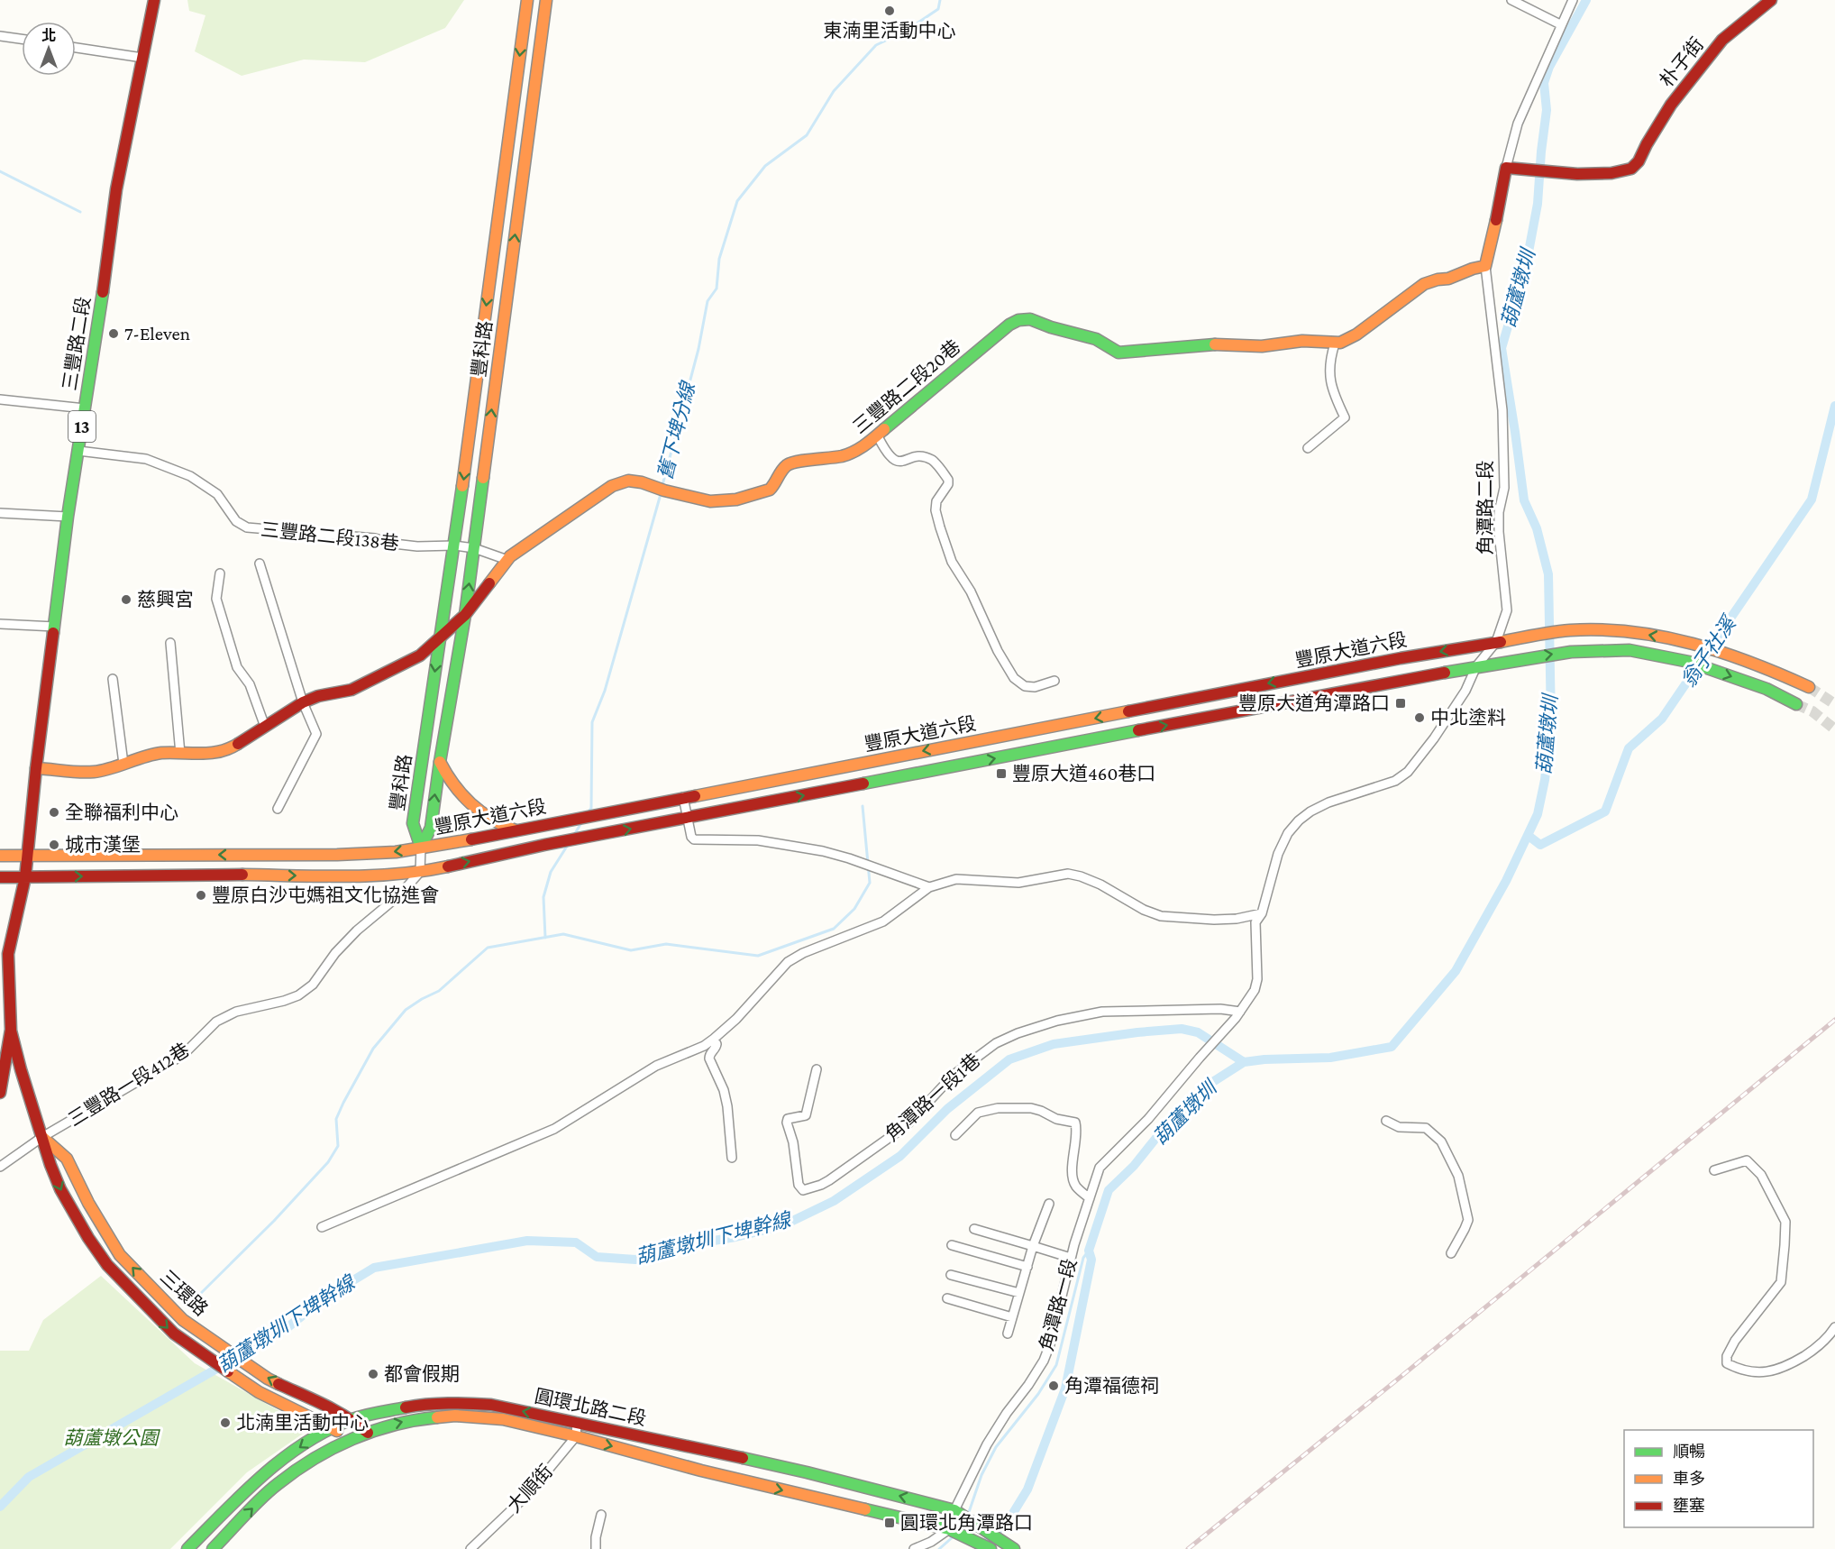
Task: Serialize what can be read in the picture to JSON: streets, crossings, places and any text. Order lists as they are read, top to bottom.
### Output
{
  "streets": {
    "street": [
      "朴子街",
      "三豐路二段",
      "豐科路",
      "三豐路二段20巷",
      "13",
      "角潭路二段",
      "三豐路二段138巷",
      "豐原大道六段",
      "三豐路一段412巷",
      "角潭路一段1巷",
      "三環路",
      "角潭路一段",
      "圓環北路二段",
      "大順街"
    ]
  },
  "crossings": [
    ["朴子街", "角潭路二段"],
    ["三豐路二段", "三豐路二段20巷"],
    ["三豐路二段", "13"],
    ["三豐路二段", "三豐路二段138巷"],
    ["三豐路二段", "豐原大道六段"],
    ["豐科路", "三豐路二段20巷"],
    ["豐科路", "三豐路二段138巷"],
    ["豐科路", "豐原大道六段"],
    ["三豐路二段20巷", "角潭路二段"],
    ["三豐路二段20巷", "三豐路二段138巷"],
    ["13", "豐原大道六段"],
    ["13", "三環路"],
    ["角潭路二段", "豐原大道六段"],
    ["角潭路二段", "角潭路一段1巷"],
    ["角潭路二段", "角潭路一段"],
    ["豐原大道六段", "三豐路一段412巷"],
    ["三豐路一段412巷", "三環路"],
    ["三環路", "圓環北路二段"],
    ["角潭路一段", "圓環北路二段"],
    ["圓環北路二段", "大順街"]
  ],
  "water": [
    "葫蘆墩圳",
    "舊下埤分線",
    "翁子社溪",
    "葫蘆墩圳下埤幹線"
  ],
  "parks": ["葫蘆墩公園"],
  "places": {
    "other": [
      "東湳里活動中心",
      "7-Eleven",
      "慈興宮",
      "中北塗料",
      "全聯福利中心",
      "城市漢堡",
      "豐原白沙屯媽祖文化協進會",
      "都會假期",
      "角潭福德祠",
      "北湳里活動中心"
    ],
    "transit": ["豐原大道角潭路口", "豐原大道460巷口", "圓環北角潭路口"]
  },
  "legend": ["順暢", "車多", "壅塞"],
  "north": "top"
}
